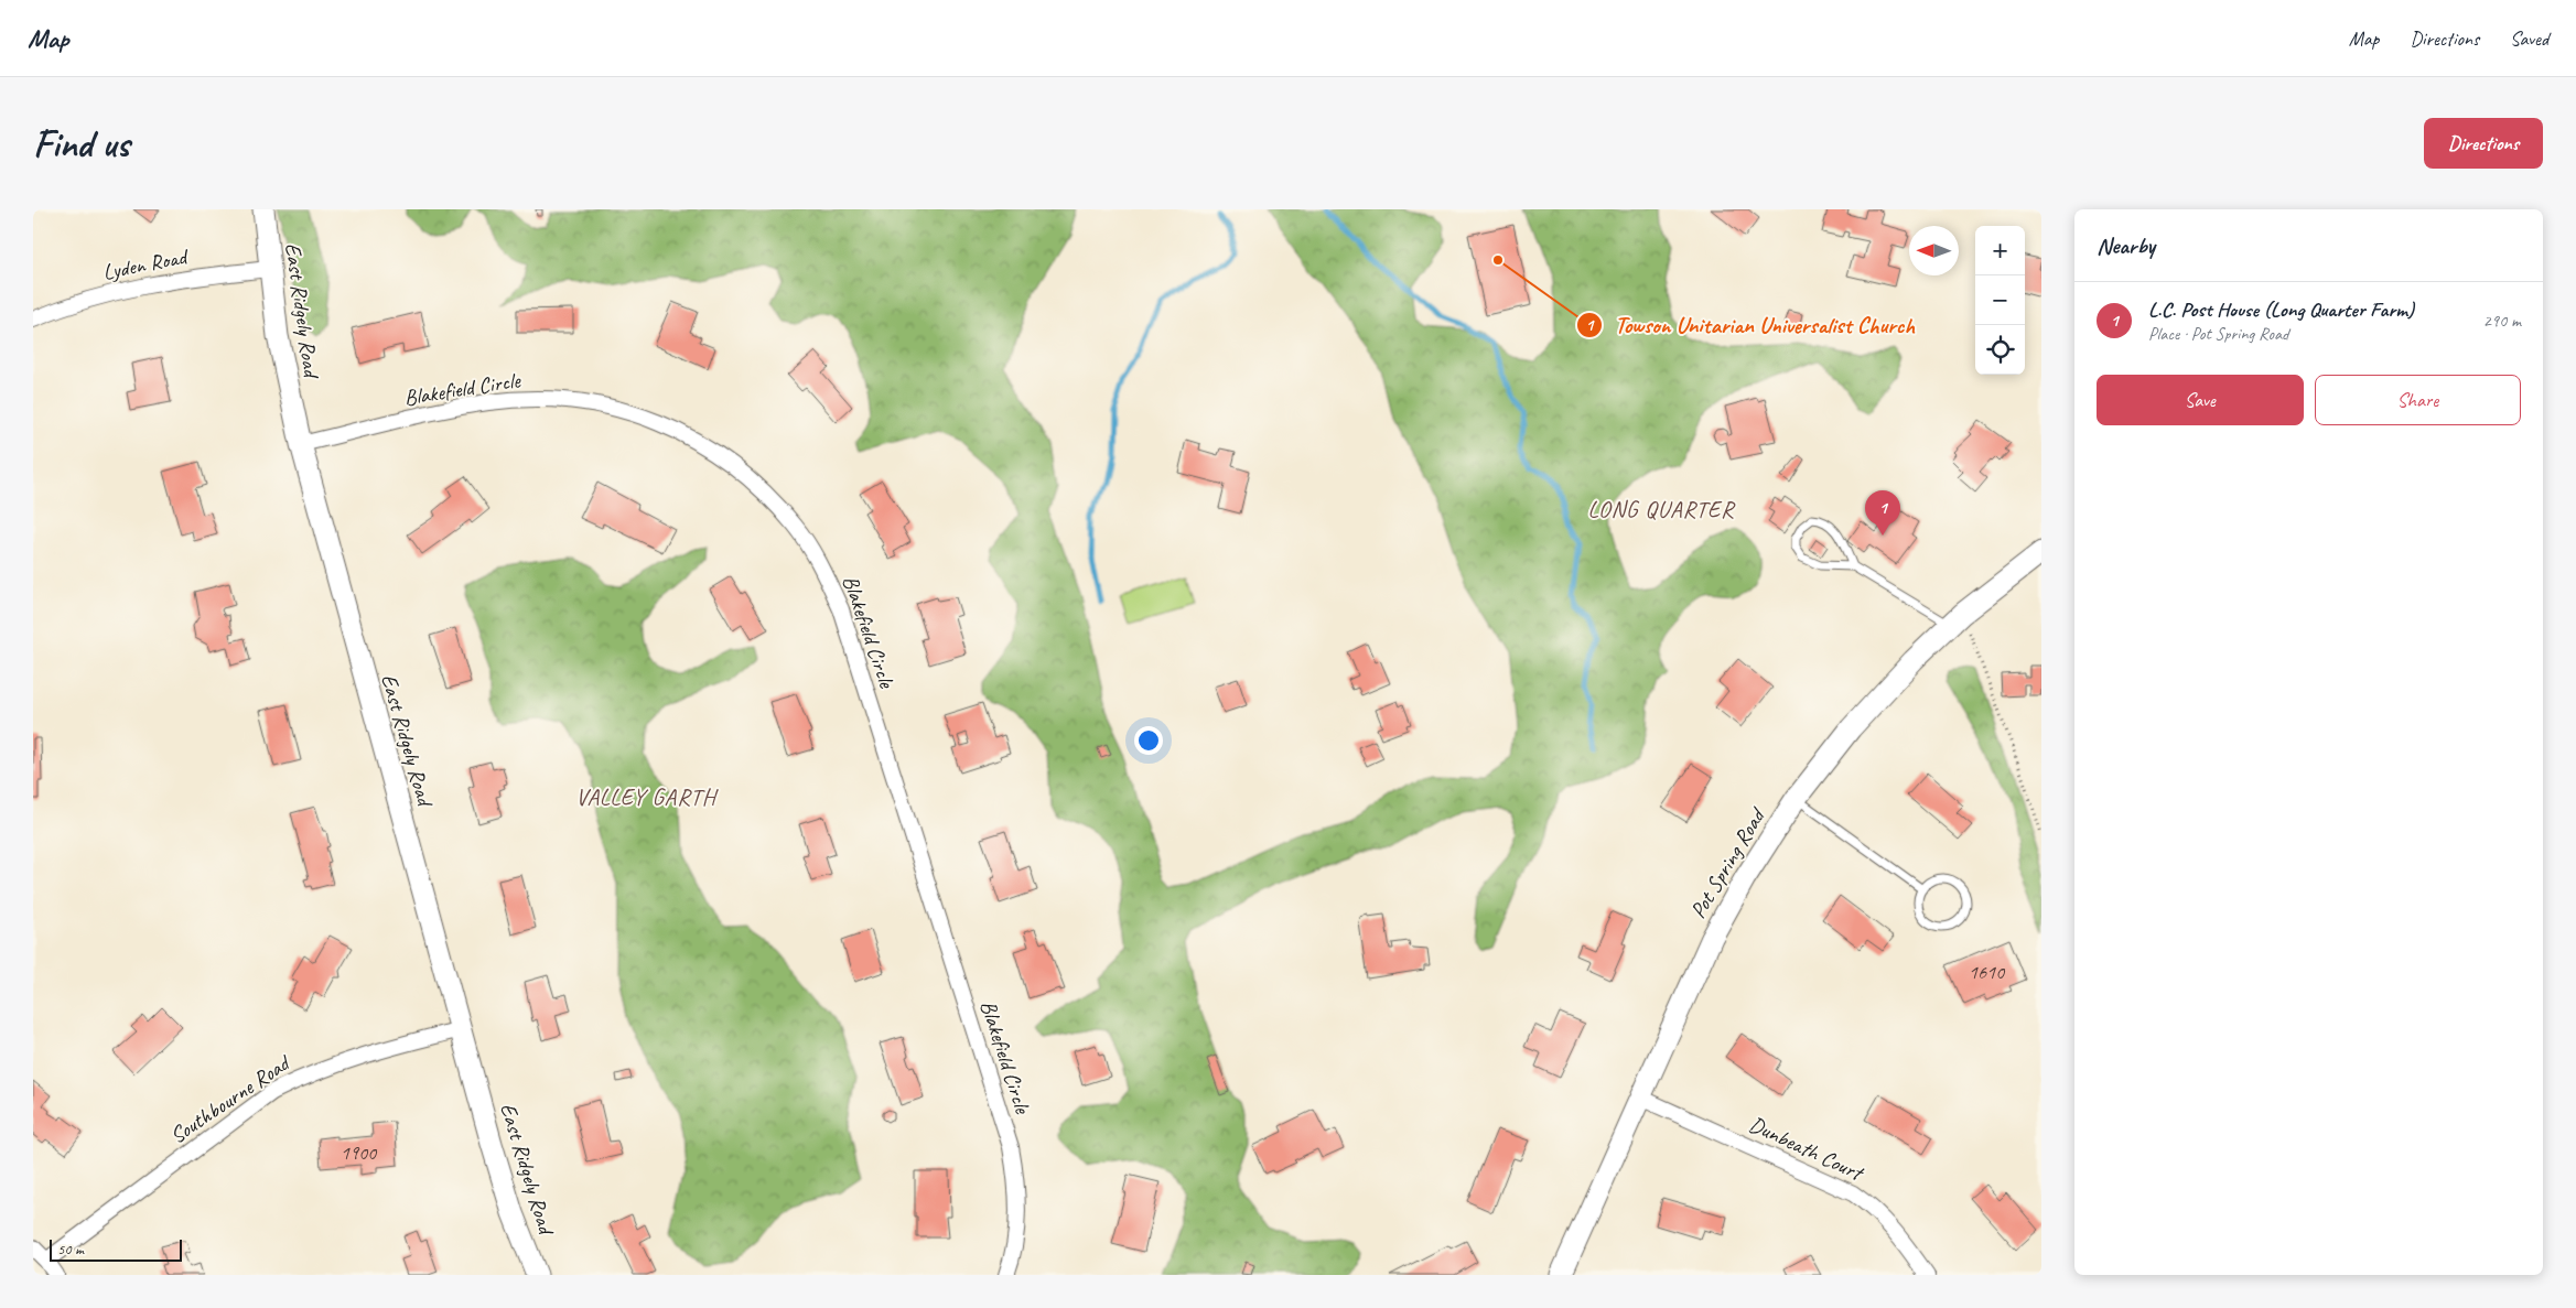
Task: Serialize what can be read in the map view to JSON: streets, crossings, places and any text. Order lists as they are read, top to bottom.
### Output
{
  "streets": {
    "street": [
      "Lyden Road",
      "East Ridgely Road",
      "Blakefield Circle",
      "Pot Spring Road",
      "Southbourne Road",
      "Dunbeath Court"
    ]
  },
  "crossings": [
    ["Lyden Road", "East Ridgely Road"],
    ["East Ridgely Road", "Blakefield Circle"],
    ["East Ridgely Road", "Southbourne Road"],
    ["Pot Spring Road", "Dunbeath Court"]
  ],
  "districts": ["LONG QUARTER", "VALLEY GARTH"],
  "places": ["Towson Unitarian Universalist Church"],
  "house_numbers": ["1610", "1900"],
  "scale_bar": "50 m",
  "north": "left",
  "page": {
    "header": "Map",
    "nav": ["Map", "Directions", "Saved"],
    "buttons": [
      "Directions",
      ["Save", "Share"]
    ],
    "title": "Find us",
    "heading": "Nearby",
    "map_buttons": ["+", "−"],
    "list": [
      {
        "mark": "1",
        "name": "L.C. Post House (Long Quarter Farm)",
        "note": "Place · Pot Spring Road",
        "value": "290 m"
      }
    ],
    "pins": "1",
    "scale": "50 m"
  }
}
